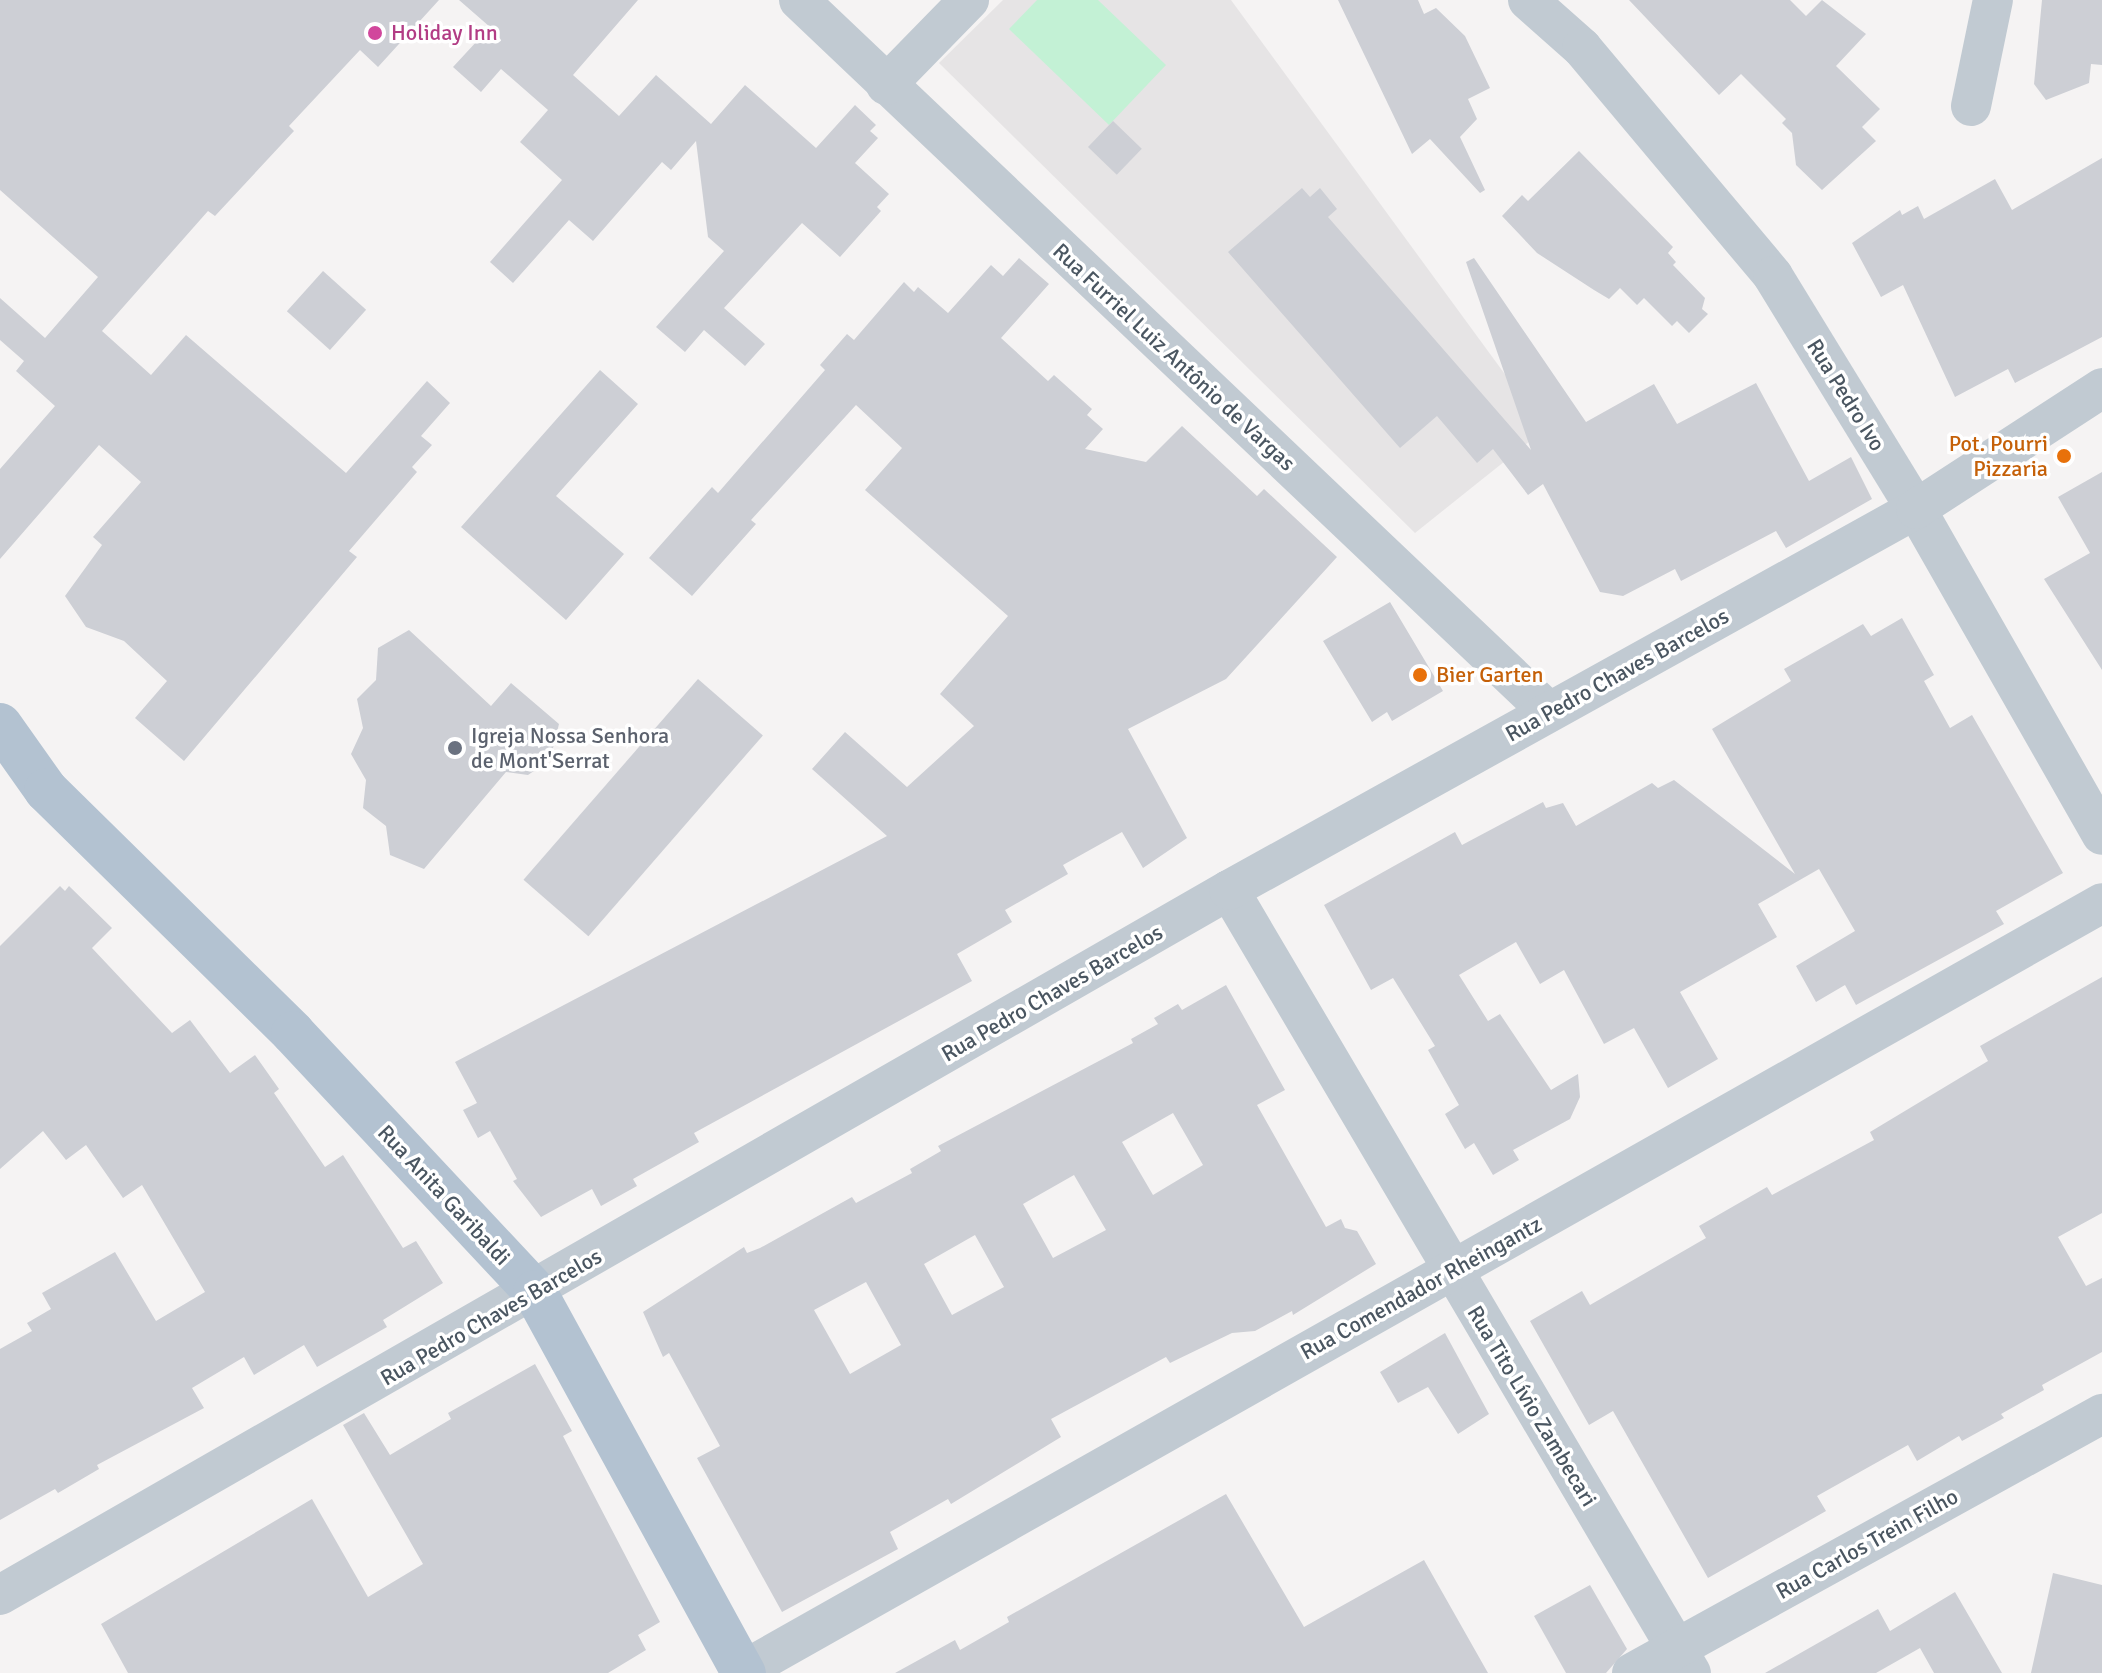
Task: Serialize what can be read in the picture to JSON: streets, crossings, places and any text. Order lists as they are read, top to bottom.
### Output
{
  "streets": {
    "main road": ["Rua Anita Garibaldi"],
    "street": [
      "Rua Furriel Luiz Antônio de Vargas",
      "Rua Pedro Ivo",
      "Rua Pedro Chaves Barcelos",
      "Rua Comendador Rheingantz",
      "Rua Tito Lívio Zambecari",
      "Rua Carlos Trein Filho"
    ]
  },
  "crossings": [
    ["Rua Furriel Luiz Antônio de Vargas", "Rua Pedro Chaves Barcelos"],
    ["Rua Pedro Ivo", "Rua Pedro Chaves Barcelos"],
    ["Rua Pedro Chaves Barcelos", "Rua Anita Garibaldi"],
    ["Rua Pedro Chaves Barcelos", "Rua Tito Lívio Zambecari"],
    ["Rua Anita Garibaldi", "Rua Comendador Rheingantz"],
    ["Rua Comendador Rheingantz", "Rua Tito Lívio Zambecari"],
    ["Rua Tito Lívio Zambecari", "Rua Carlos Trein Filho"]
  ],
  "places": [
    "Holiday Inn",
    "Pot. Pourri Pizzaria",
    "Bier Garten",
    "Igreja Nossa Senhora de Mont'Serrat"
  ]
}
